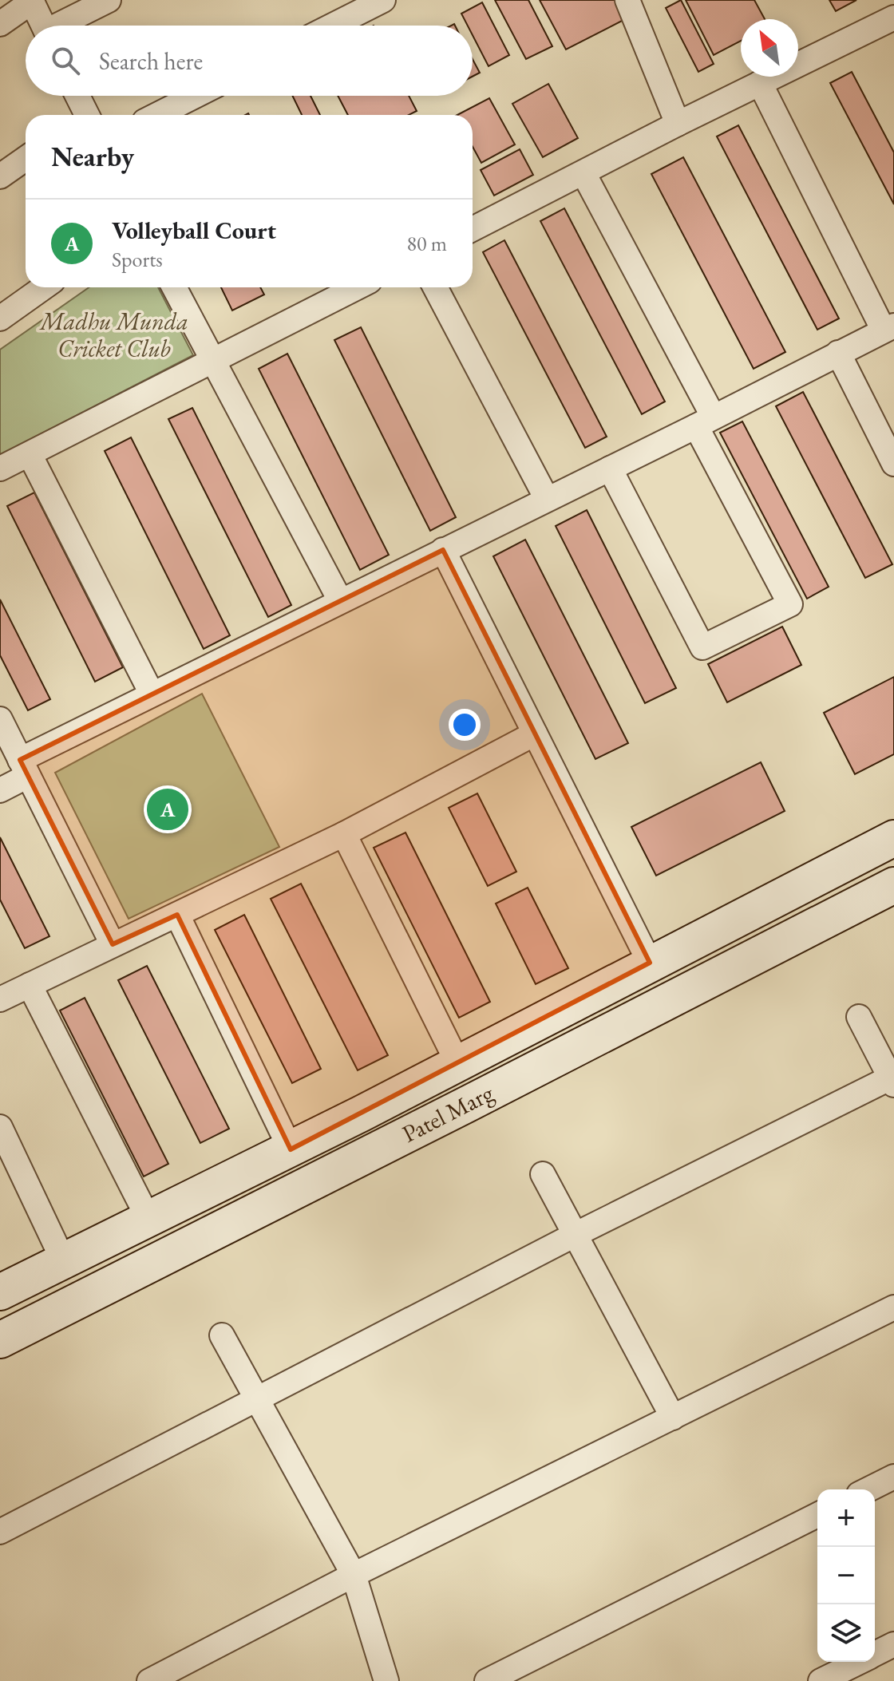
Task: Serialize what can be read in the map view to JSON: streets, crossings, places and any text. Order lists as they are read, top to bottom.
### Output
{
  "streets": {
    "street": ["Patel Marg"]
  },
  "parks": ["Madhu Munda Cricket Club"],
  "north": "top left",
  "page": {
    "search": "Search here",
    "heading": "Nearby",
    "list": [
      {
        "mark": "A",
        "name": "Volleyball Court",
        "note": "Sports",
        "value": "80 m"
      }
    ],
    "pins": "A",
    "map_buttons": ["+", "−"]
  }
}
